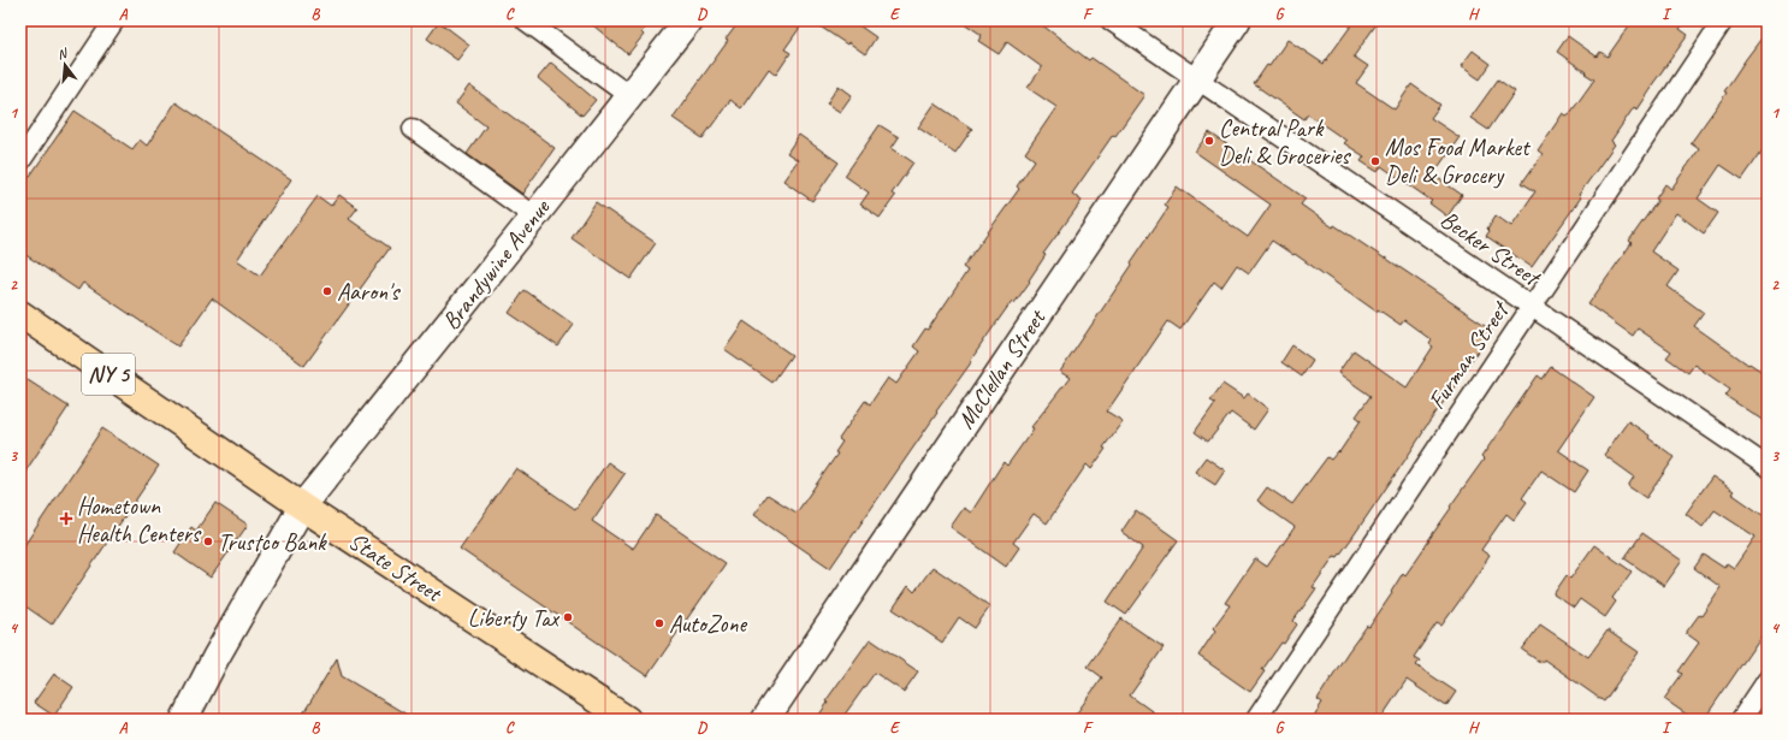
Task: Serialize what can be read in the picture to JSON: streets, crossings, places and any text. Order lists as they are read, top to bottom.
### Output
{
  "streets": {
    "main road": [
      "Brandywine Avenue",
      "McClellan Street",
      "NY 5",
      "State Street"
    ],
    "street": ["Becker Street", "Furman Street"]
  },
  "crossings": [
    ["Becker Street", "Furman Street"],
    ["Becker Street", "McClellan Street"],
    ["Brandywine Avenue", "State Street"]
  ],
  "places": {
    "other": [
      "Central Park Deli & Groceries",
      "Mos Food Market Deli & Grocery",
      "Aaron's",
      "Trustco Bank",
      "Liberty Tax",
      "AutoZone"
    ],
    "health": ["Hometown Health Centers"]
  },
  "north": "top",
  "grid": {
    "columns": [
      "A",
      "B",
      "C",
      "D",
      "E",
      "F",
      "G",
      "H",
      "I"
    ],
    "rows": [
      "1",
      "2",
      "3",
      "4"
    ]
  }
}
